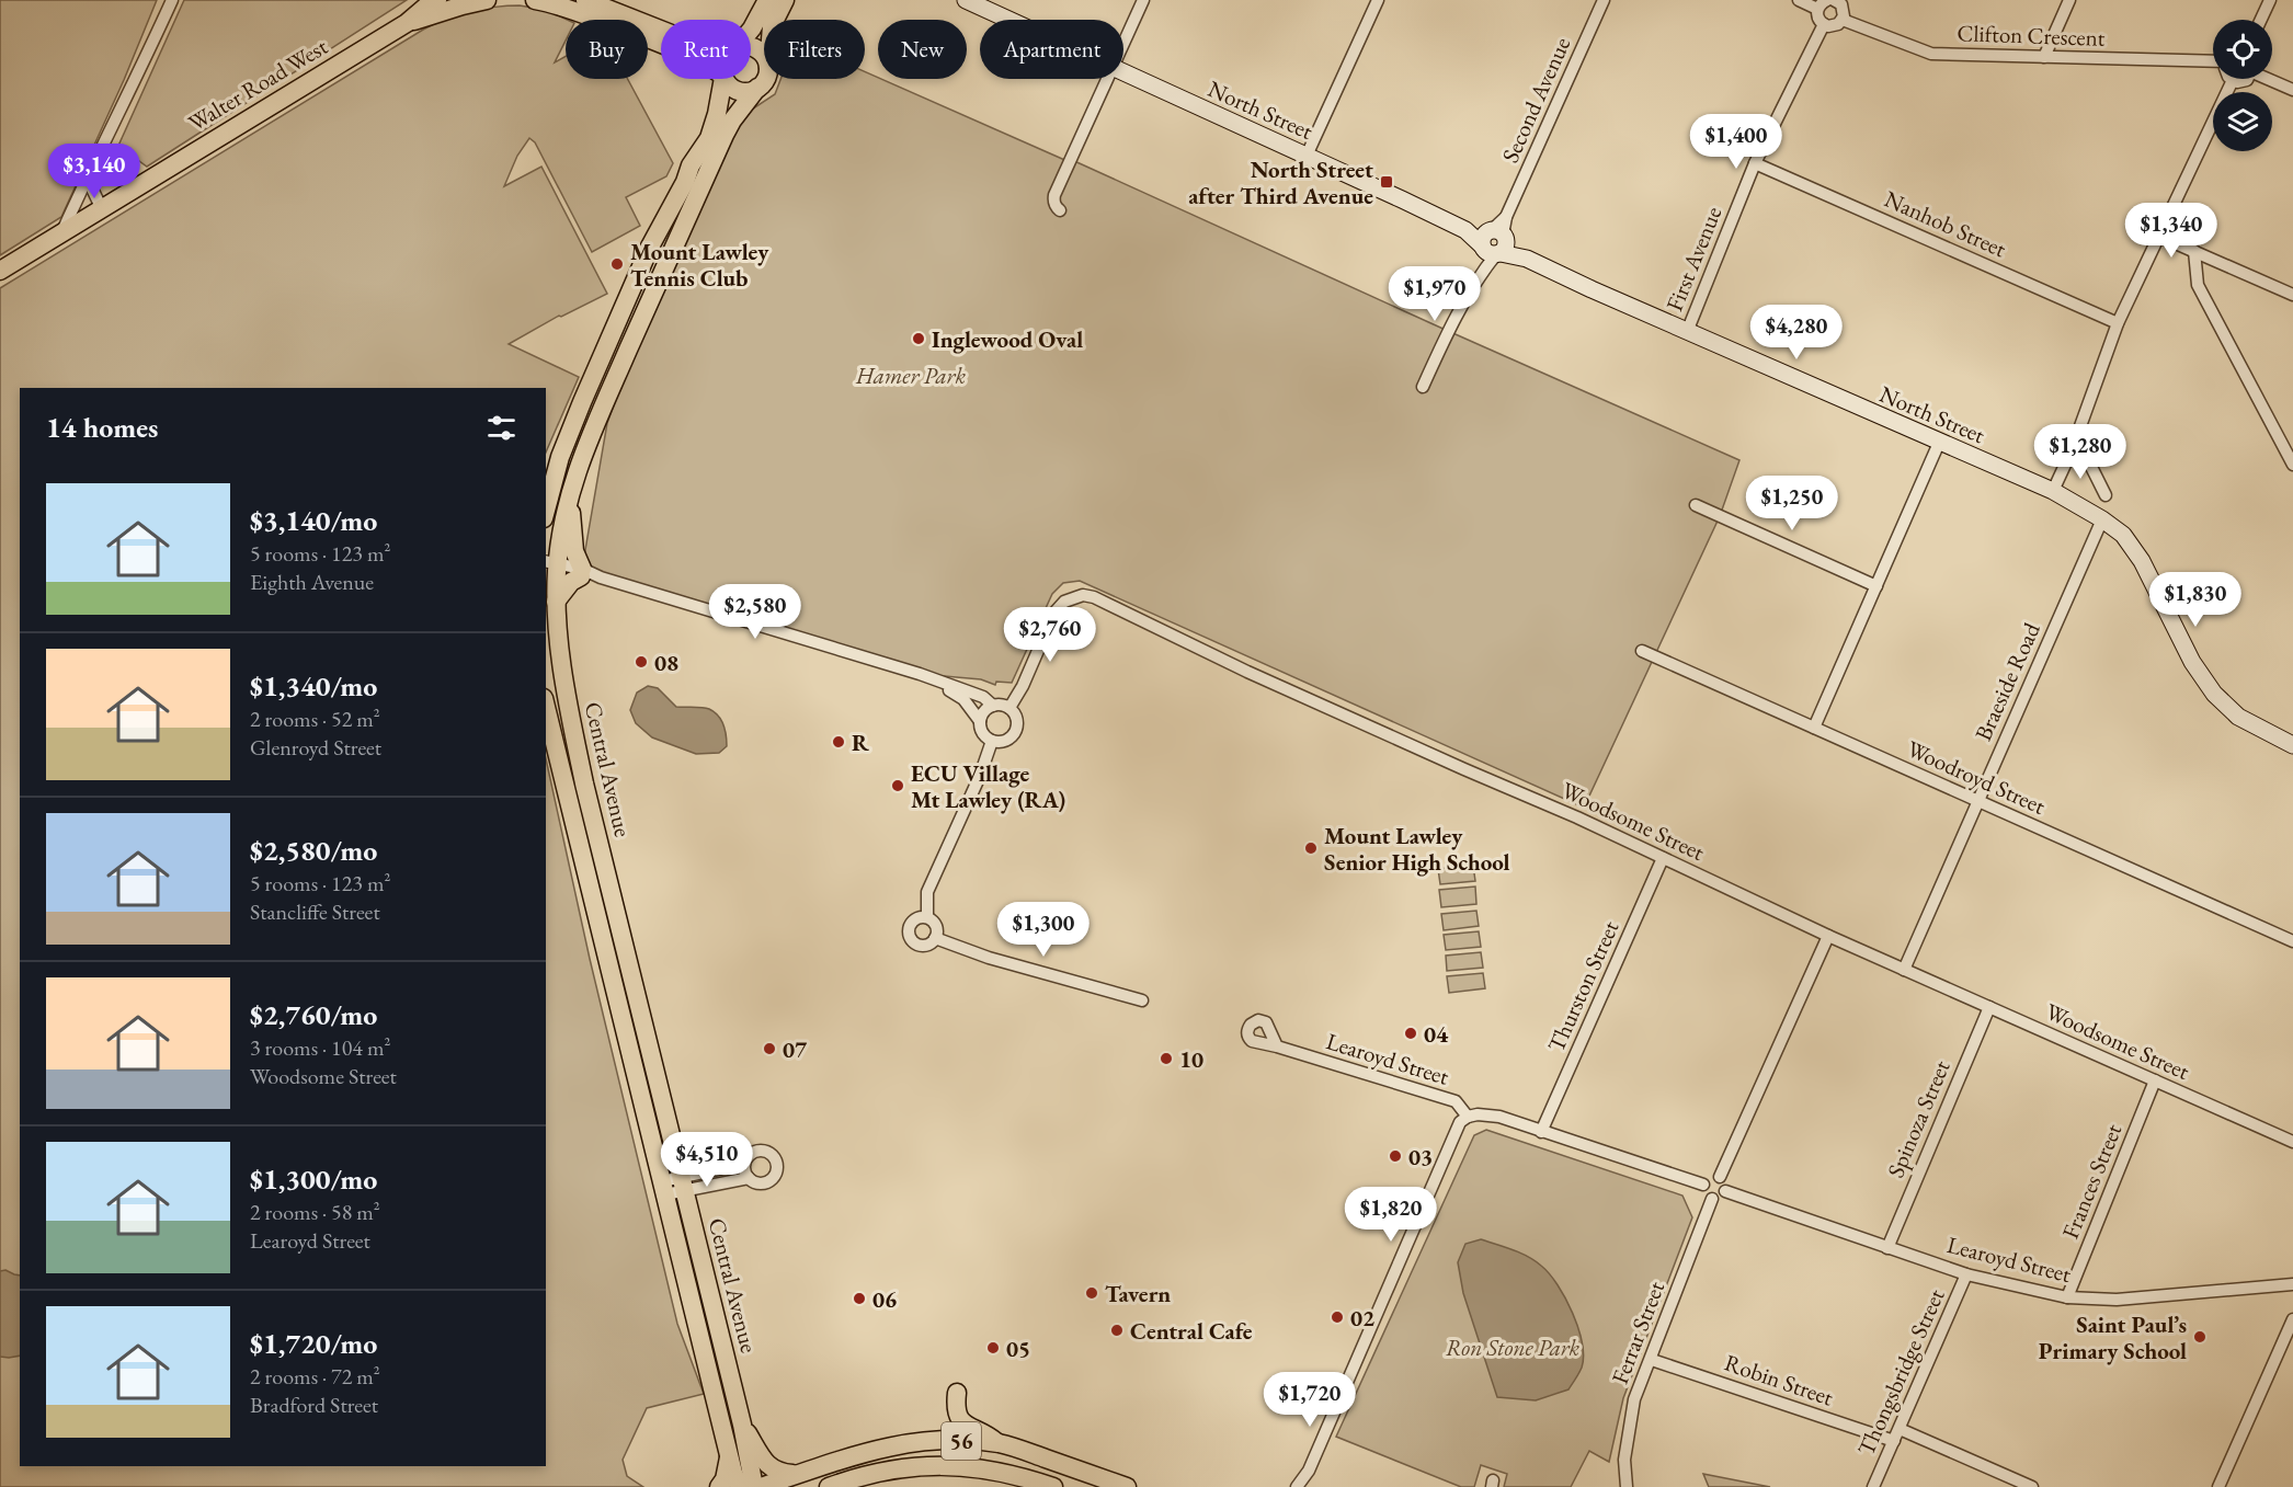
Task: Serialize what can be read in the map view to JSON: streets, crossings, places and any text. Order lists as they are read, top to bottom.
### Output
{
  "streets": {
    "main road": [
      "Walter Road West",
      "North Street",
      "Central Avenue",
      "56"
    ],
    "street": [
      "Clifton Crescent",
      "Second Avenue",
      "Nanhob Street",
      "First Avenue",
      "Braeside Road",
      "Woodroyd Street",
      "Woodsome Street",
      "Thurston Street",
      "Learoyd Street",
      "Spinoza Street",
      "Frances Street",
      "Ferrar Street",
      "Thongsbridge Street",
      "Robin Street"
    ]
  },
  "crossings": [
    ["Clifton Crescent", "First Avenue"],
    ["Second Avenue", "North Street"],
    ["North Street", "First Avenue"],
    ["North Street", "Braeside Road"],
    ["Nanhob Street", "First Avenue"],
    ["Braeside Road", "Woodroyd Street"],
    ["Braeside Road", "Woodsome Street"],
    ["Woodsome Street", "Thurston Street"],
    ["Woodsome Street", "Spinoza Street"],
    ["Woodsome Street", "Frances Street"],
    ["Learoyd Street", "Spinoza Street"],
    ["Learoyd Street", "Frances Street"],
    ["Learoyd Street", "Ferrar Street"],
    ["Learoyd Street", "Thongsbridge Street"],
    ["Ferrar Street", "Robin Street"],
    ["Thongsbridge Street", "Robin Street"]
  ],
  "parks": ["Hamer Park", "Ron Stone Park"],
  "places": {
    "transit": ["North Street after Third Avenue"],
    "other": [
      "Mount Lawley Tennis Club",
      "Inglewood Oval",
      "08",
      "R",
      "ECU Village Mt Lawley (RA)",
      "Mount Lawley Senior High School",
      "04",
      "07",
      "10",
      "03",
      "Tavern",
      "06",
      "02",
      "Central Cafe",
      "Saint Paul’s Primary School",
      "05"
    ]
  },
  "page": {
    "chip": [
      "Buy",
      "Rent",
      "Filters",
      "New",
      "Apartment"
    ],
    "price": [
      "$1,400",
      "$3,140",
      "$1,340",
      "$1,970",
      "$4,280",
      "$1,280",
      "$1,250",
      "$1,830",
      "$2,580",
      "$2,760",
      "$1,300",
      "$4,510",
      "$1,820",
      "$1,720"
    ],
    "heading": "14 homes",
    "list": [
      {
        "name": "$3,140/mo",
        "note": "5 rooms · 123 m² · Eighth Avenue"
      },
      {
        "name": "$1,340/mo",
        "note": "2 rooms · 52 m² · Glenroyd Street"
      },
      {
        "name": "$2,580/mo",
        "note": "5 rooms · 123 m² · Stancliffe Street"
      },
      {
        "name": "$2,760/mo",
        "note": "3 rooms · 104 m² · Woodsome Street"
      },
      {
        "name": "$1,300/mo",
        "note": "2 rooms · 58 m² · Learoyd Street"
      },
      {
        "name": "$1,720/mo",
        "note": "2 rooms · 72 m² · Bradford Street"
      }
    ]
  }
}
